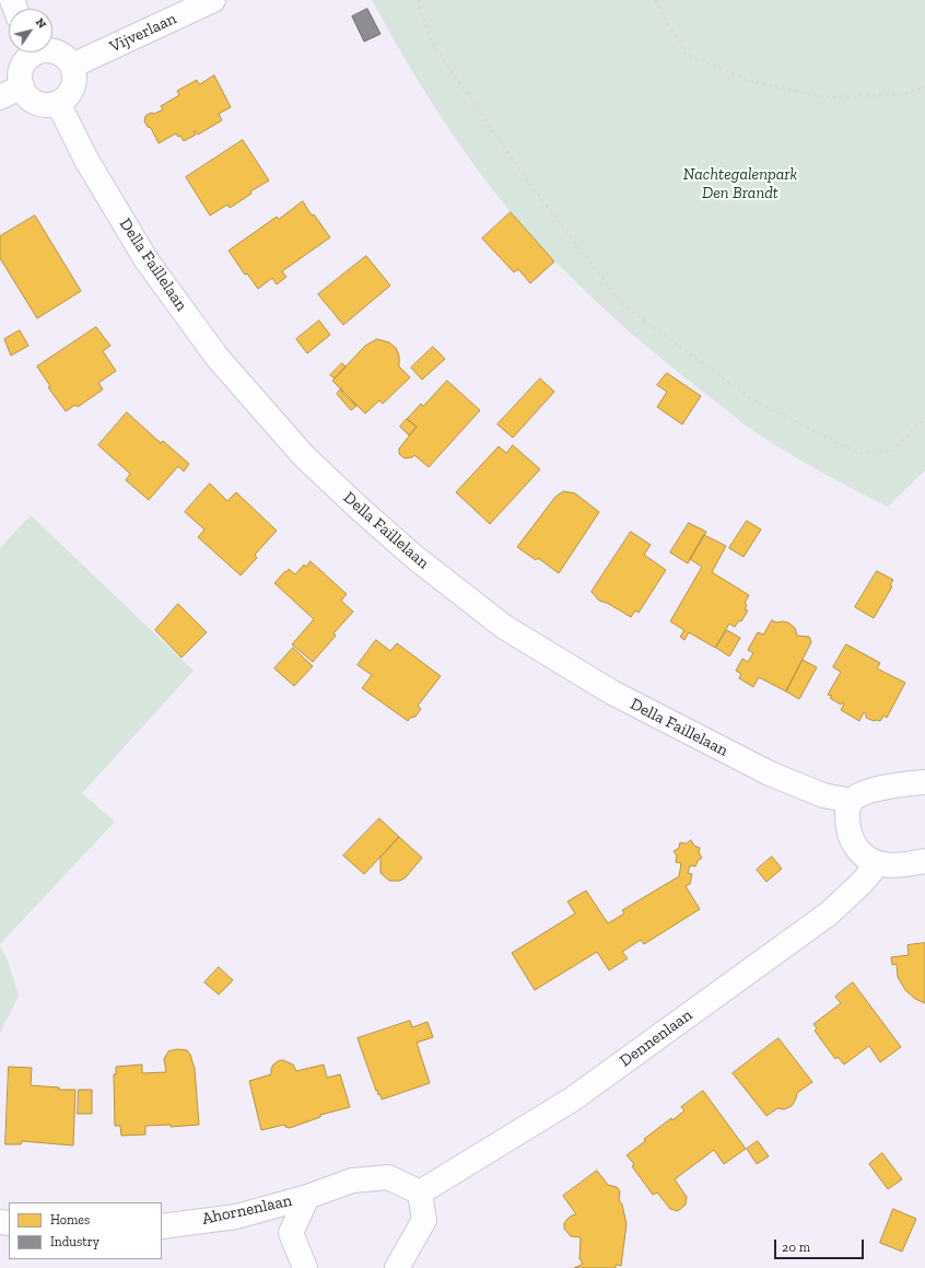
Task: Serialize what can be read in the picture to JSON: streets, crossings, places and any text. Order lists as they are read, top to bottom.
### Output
{
  "streets": {
    "street": [
      "Vijverlaan",
      "Della Faillelaan",
      "Dennenlaan",
      "Ahornenlaan"
    ]
  },
  "parks": ["Nachtegalenpark Den Brandt"],
  "legend": ["Homes", "Industry"],
  "scale_bar": "20 m",
  "north": "top right"
}
